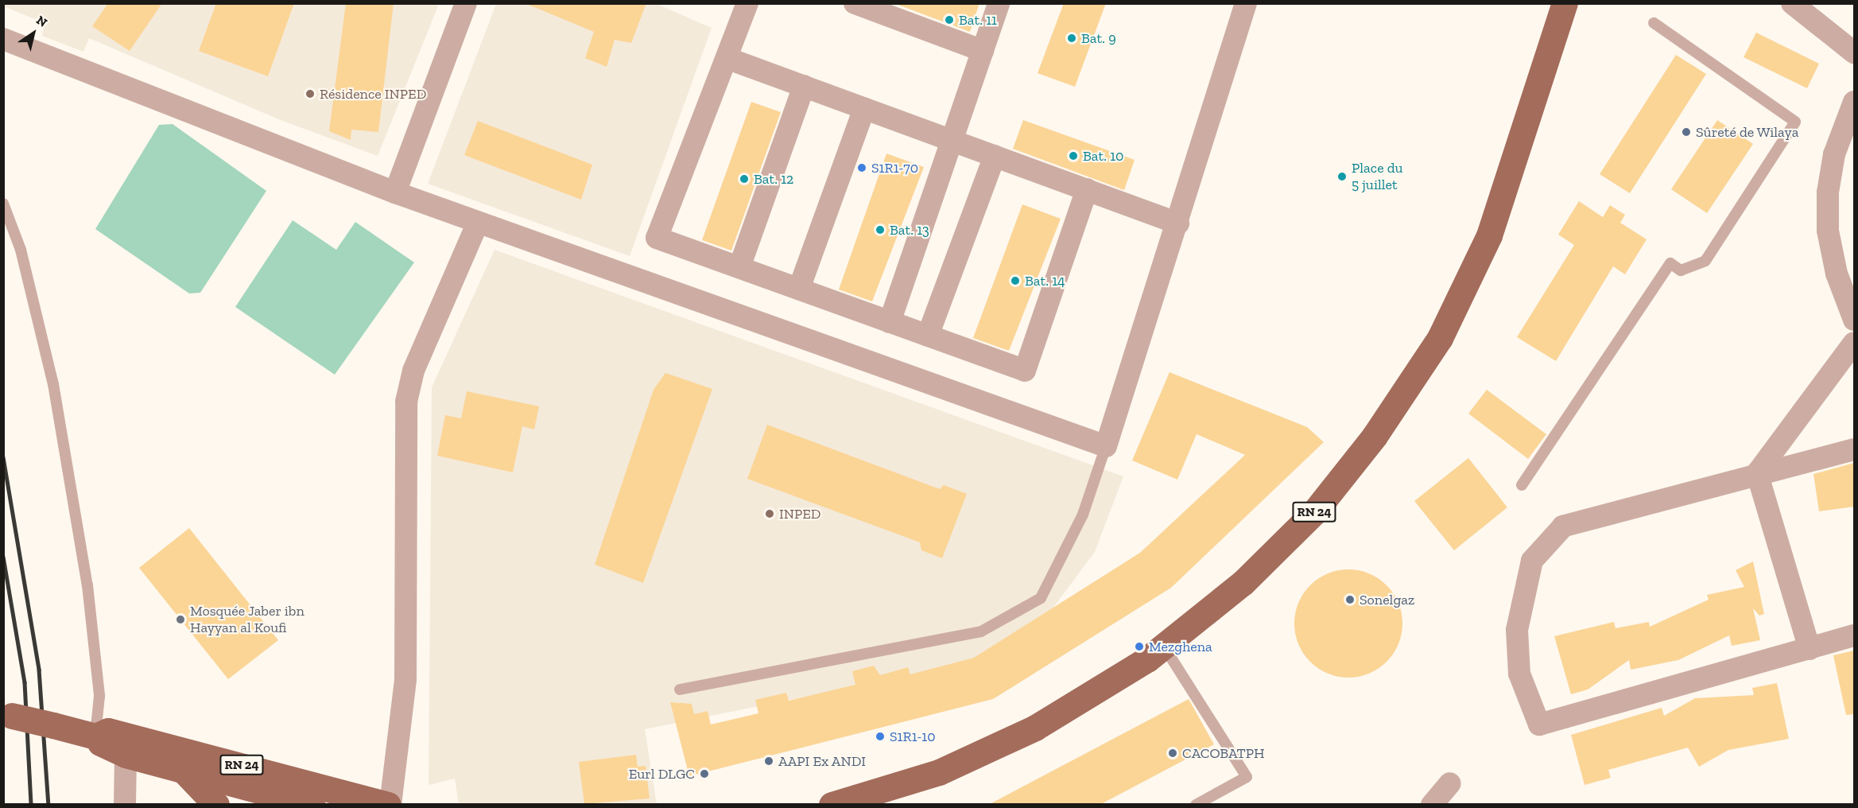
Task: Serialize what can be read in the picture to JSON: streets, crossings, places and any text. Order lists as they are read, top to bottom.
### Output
{
  "streets": {
    "main road": ["RN 24"]
  },
  "places": [
    "Bat. 11",
    "Bat. 9",
    "Résidence INPED",
    "Sûreté de Wilaya",
    "Bat. 10",
    "S1R1-70",
    "Place du 5 juillet",
    "Bat. 12",
    "Bat. 13",
    "Bat. 14",
    "INPED",
    "Sonelgaz",
    "Mosquée Jaber ibn Hayyan al Koufi",
    "Mezghena",
    "S1R1-10",
    "CACOBATPH",
    "AAPI Ex ANDI",
    "Eurl DLGC"
  ],
  "north": "top right"
}
